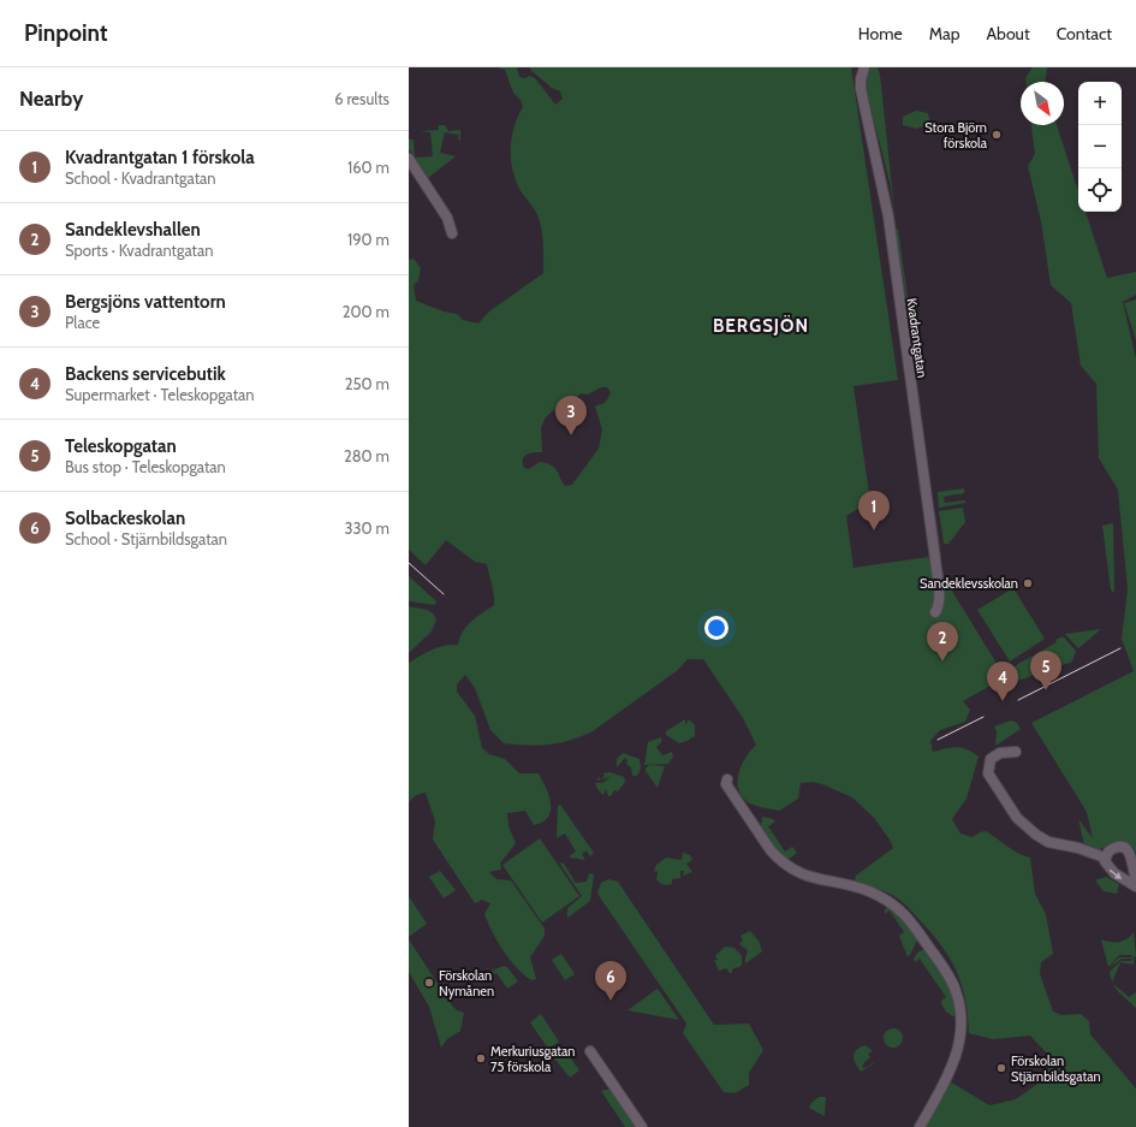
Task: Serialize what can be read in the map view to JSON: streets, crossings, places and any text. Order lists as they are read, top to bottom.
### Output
{
  "streets": {
    "street": ["Kvadrantgatan"]
  },
  "districts": ["BERGSJÖN"],
  "places": [
    "Stora Björn förskola",
    "Sandeklevsskolan",
    "Förskolan Nymånen",
    "Merkuriusgatan 75 förskola",
    "Förskolan Stjärnbildsgatan"
  ],
  "north": "bottom right",
  "page": {
    "header": "Pinpoint",
    "nav": [
      "Home",
      "Map",
      "About",
      "Contact"
    ],
    "heading": ["Nearby", "6 results"],
    "map_buttons": ["+", "−"],
    "list": [
      {
        "mark": "1",
        "name": "Kvadrantgatan 1 förskola",
        "note": "School · Kvadrantgatan",
        "value": "160 m"
      },
      {
        "mark": "2",
        "name": "Sandeklevshallen",
        "note": "Sports · Kvadrantgatan",
        "value": "190 m"
      },
      {
        "mark": "3",
        "name": "Bergsjöns vattentorn",
        "note": "Place",
        "value": "200 m"
      },
      {
        "mark": "4",
        "name": "Backens servicebutik",
        "note": "Supermarket · Teleskopgatan",
        "value": "250 m"
      },
      {
        "mark": "5",
        "name": "Teleskopgatan",
        "note": "Bus stop · Teleskopgatan",
        "value": "280 m"
      },
      {
        "mark": "6",
        "name": "Solbackeskolan",
        "note": "School · Stjärnbildsgatan",
        "value": "330 m"
      }
    ],
    "pins": [
      "3",
      "1",
      "2",
      "5",
      "4",
      "6"
    ]
  }
}
